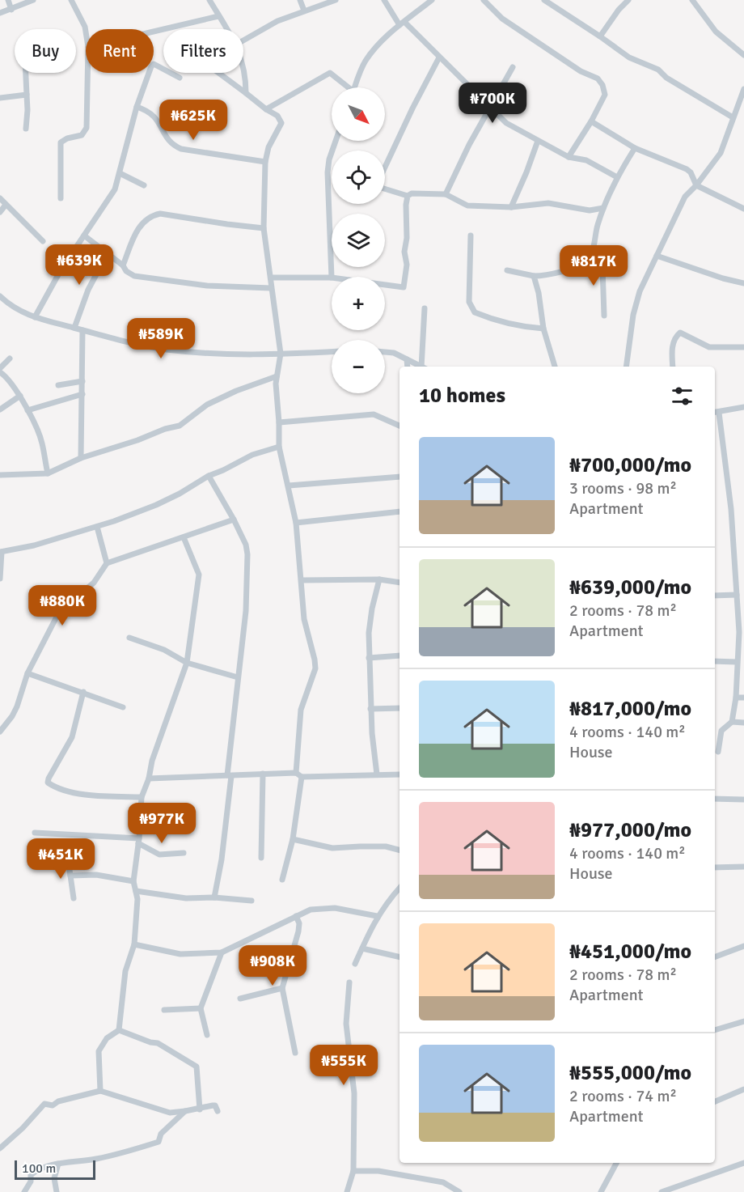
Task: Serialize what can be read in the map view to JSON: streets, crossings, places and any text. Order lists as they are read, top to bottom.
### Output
{
  "scale_bar": "100 m",
  "north": "bottom right",
  "page": {
    "chip": ["Buy", "Rent", "Filters"],
    "price": [
      "₦700K",
      "₦625K",
      "₦639K",
      "₦817K",
      "₦589K",
      "₦880K",
      "₦977K",
      "₦451K",
      "₦908K",
      "₦555K"
    ],
    "map_buttons": ["+", "−"],
    "heading": "10 homes",
    "list": [
      {
        "name": "₦700,000/mo",
        "note": "3 rooms · 98 m² · Apartment"
      },
      {
        "name": "₦639,000/mo",
        "note": "2 rooms · 78 m² · Apartment"
      },
      {
        "name": "₦817,000/mo",
        "note": "4 rooms · 140 m² · House"
      },
      {
        "name": "₦977,000/mo",
        "note": "4 rooms · 140 m² · House"
      },
      {
        "name": "₦451,000/mo",
        "note": "2 rooms · 78 m² · Apartment"
      },
      {
        "name": "₦555,000/mo",
        "note": "2 rooms · 74 m² · Apartment"
      }
    ],
    "scale": "100 m"
  }
}
